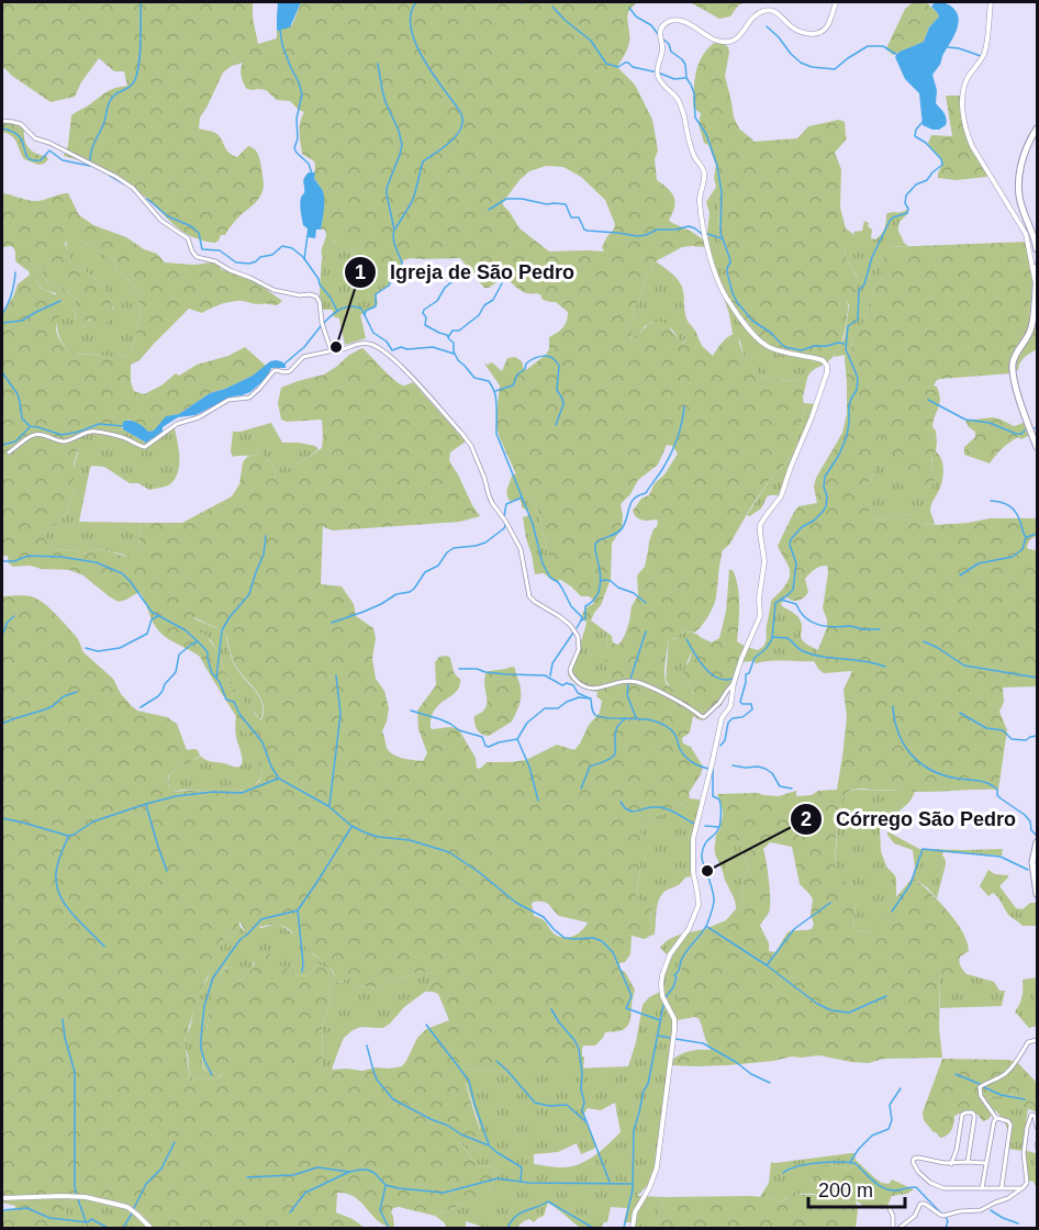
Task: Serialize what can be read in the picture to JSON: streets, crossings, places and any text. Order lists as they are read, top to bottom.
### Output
{
  "places": ["Igreja de São Pedro", "Córrego São Pedro"],
  "scale_bar": "200 m"
}
